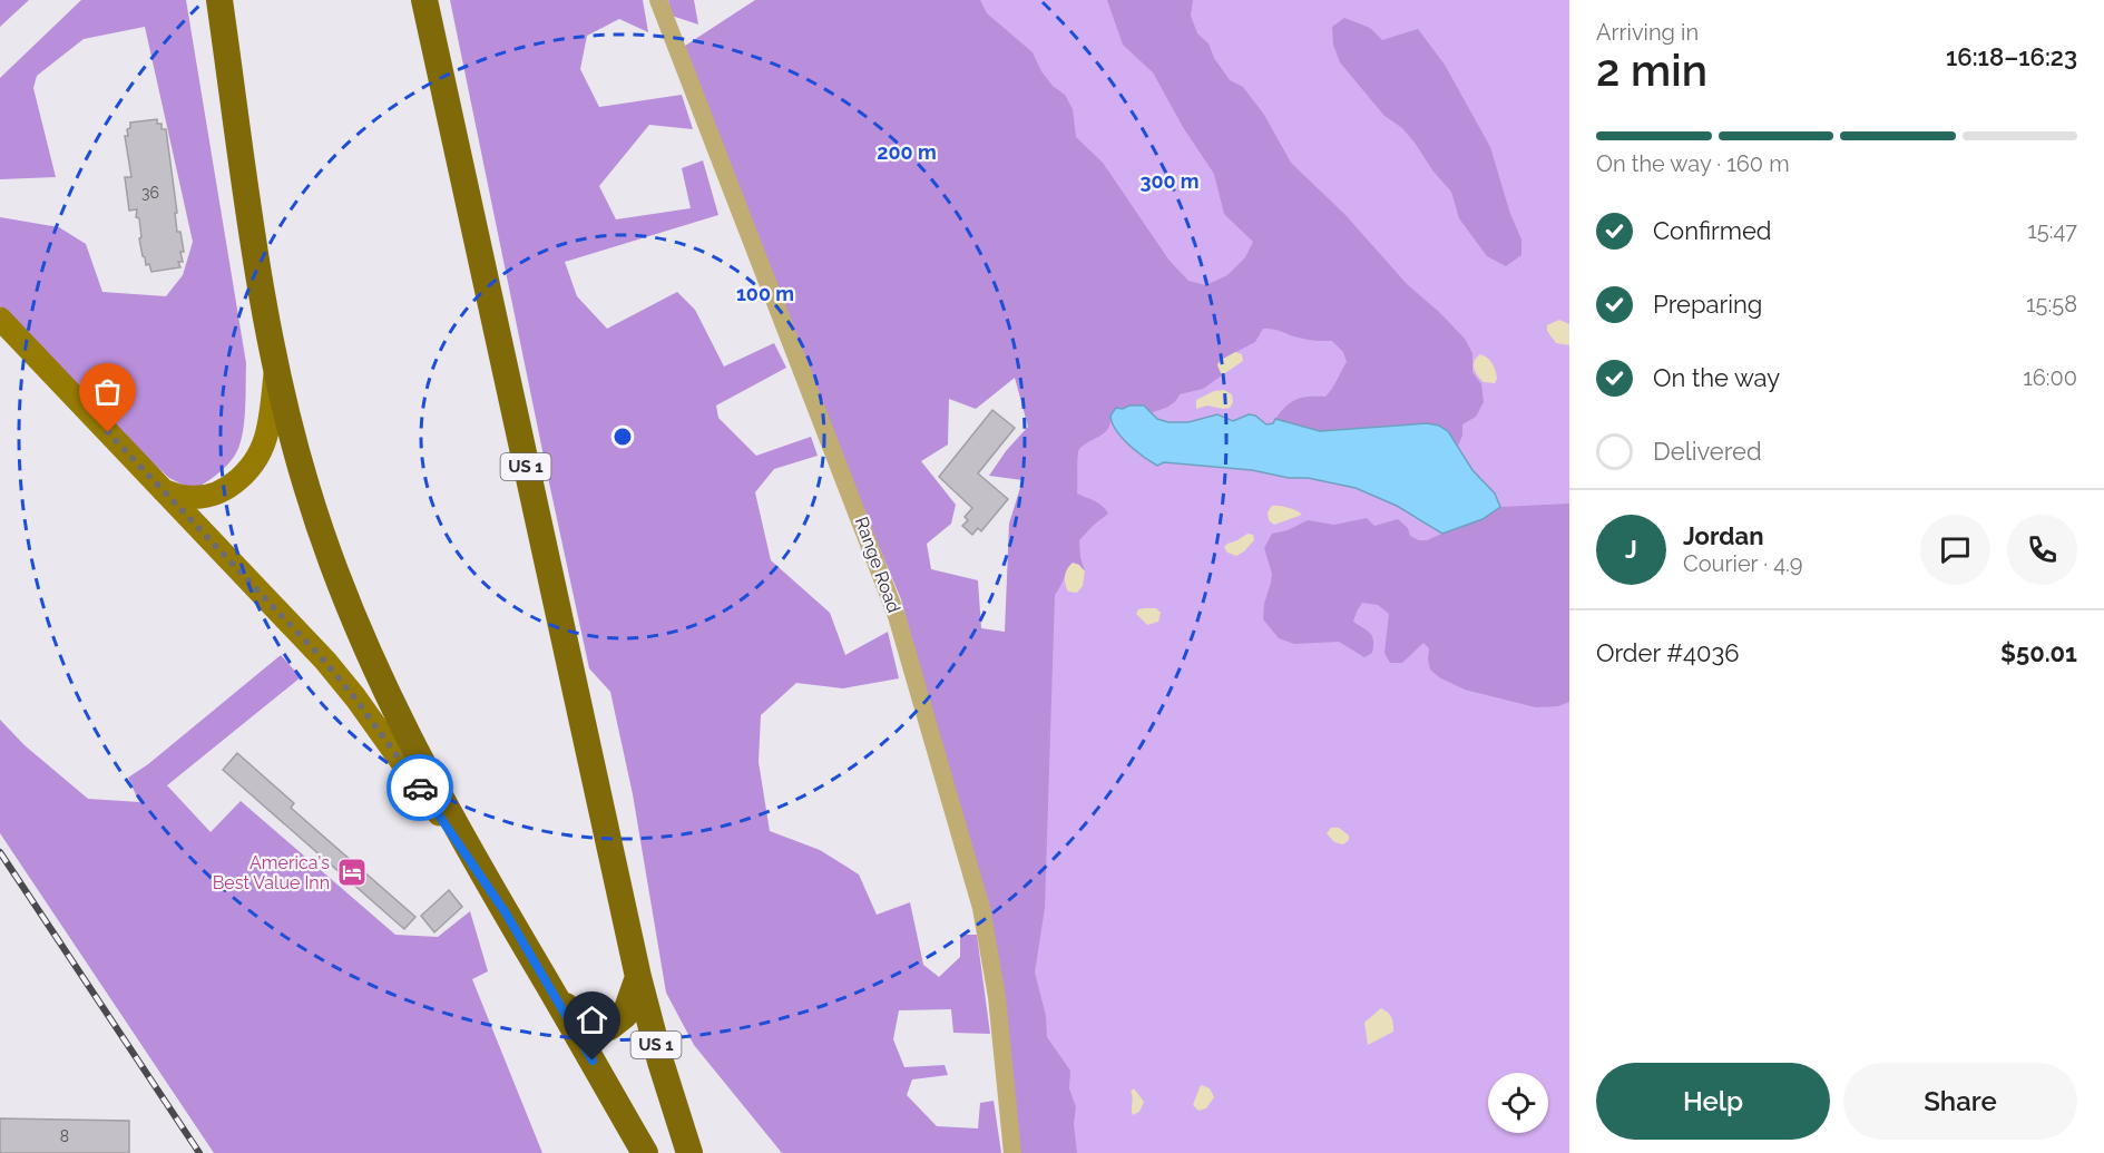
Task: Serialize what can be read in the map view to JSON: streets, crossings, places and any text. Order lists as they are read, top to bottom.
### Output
{
  "streets": {
    "highway": ["US 1"],
    "street": ["Range Road"]
  },
  "places": {
    "hotel": ["America's Best Value Inn"]
  },
  "house_numbers": ["36", "8"],
  "page": {
    "heading": ["2 min", "Arriving in", "16:18–16:23"],
    "panel": [
      "Jordan",
      "Courier · 4.9",
      "Order #4036",
      "$50.01"
    ],
    "bar": "On the way · 160 m",
    "list": [
      ["Confirmed", "15:47"],
      ["Preparing", "15:58"],
      ["On the way", "16:00"],
      "Delivered"
    ],
    "round": "J",
    "buttons": ["Help", "Share"]
  },
  "rings": ["200 m", "300 m", "100 m"]
}
